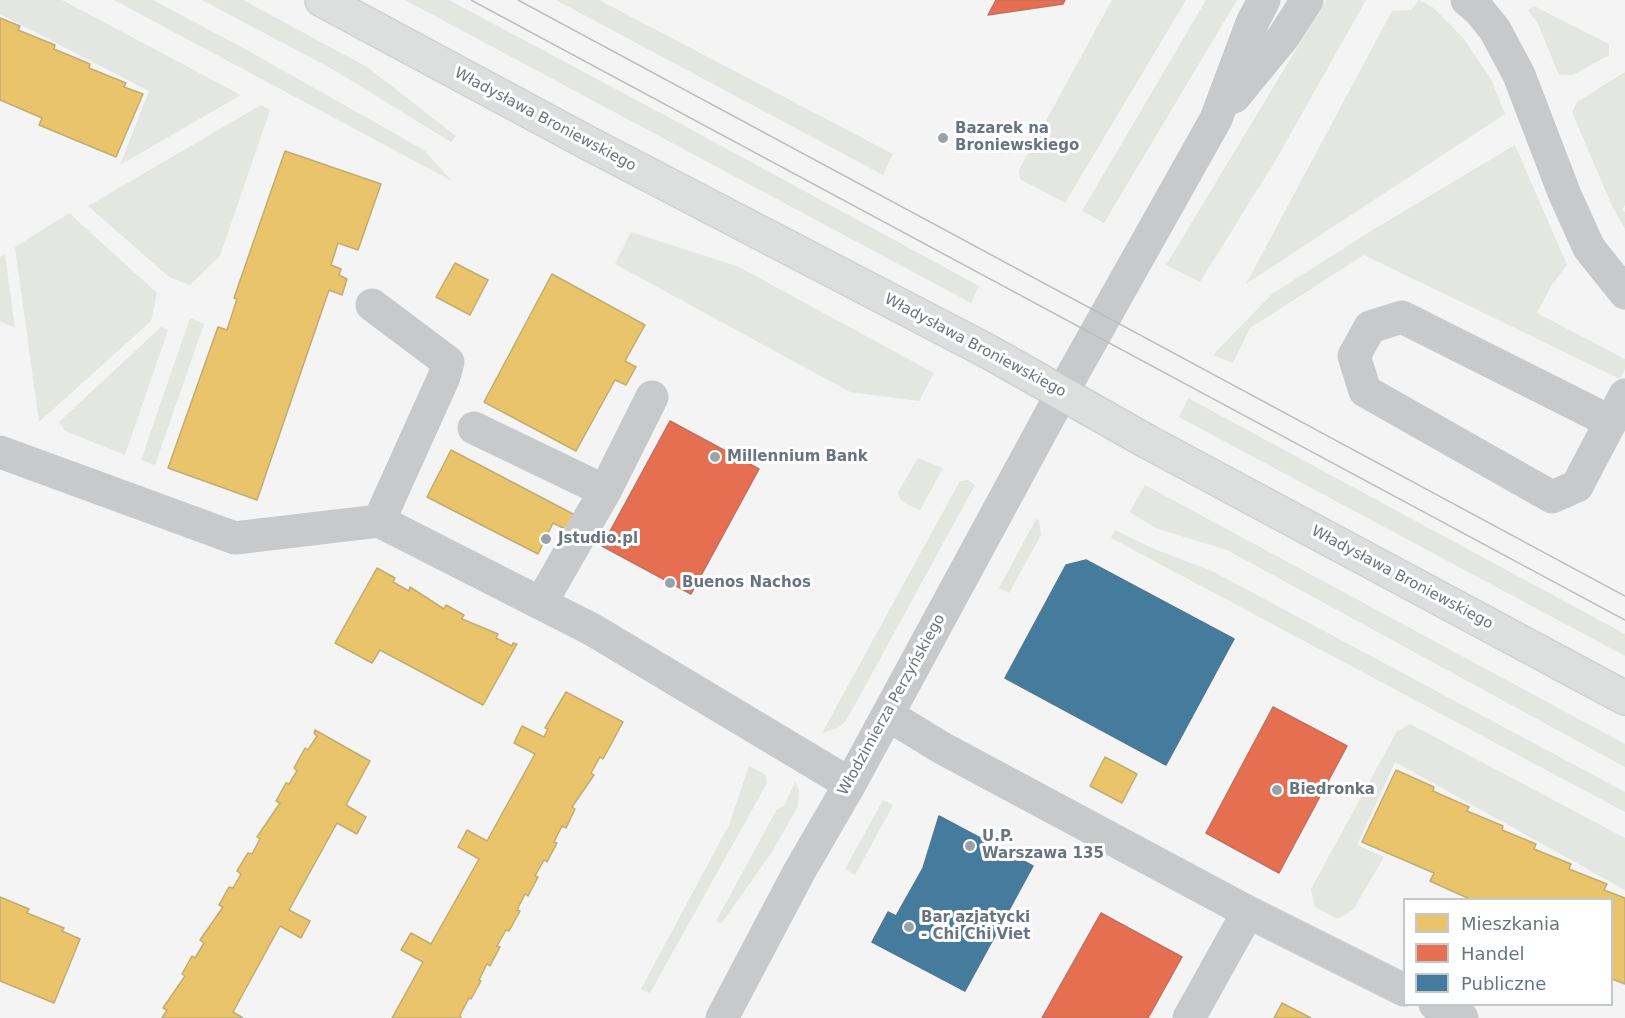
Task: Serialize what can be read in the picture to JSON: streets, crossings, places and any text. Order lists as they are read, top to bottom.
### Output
{
  "streets": {
    "main road": ["Władysława Broniewskiego"],
    "street": ["Włodzimierza Perzyńskiego"]
  },
  "crossings": [
    ["Władysława Broniewskiego", "Włodzimierza Perzyńskiego"]
  ],
  "places": [
    "Bazarek na Broniewskiego",
    "Millennium Bank",
    "Jstudio.pl",
    "Buenos Nachos",
    "Biedronka",
    "U.P. Warszawa 135",
    "Bar azjatycki - Chi Chi Viet"
  ],
  "legend": ["Mieszkania", "Handel", "Publiczne"]
}
